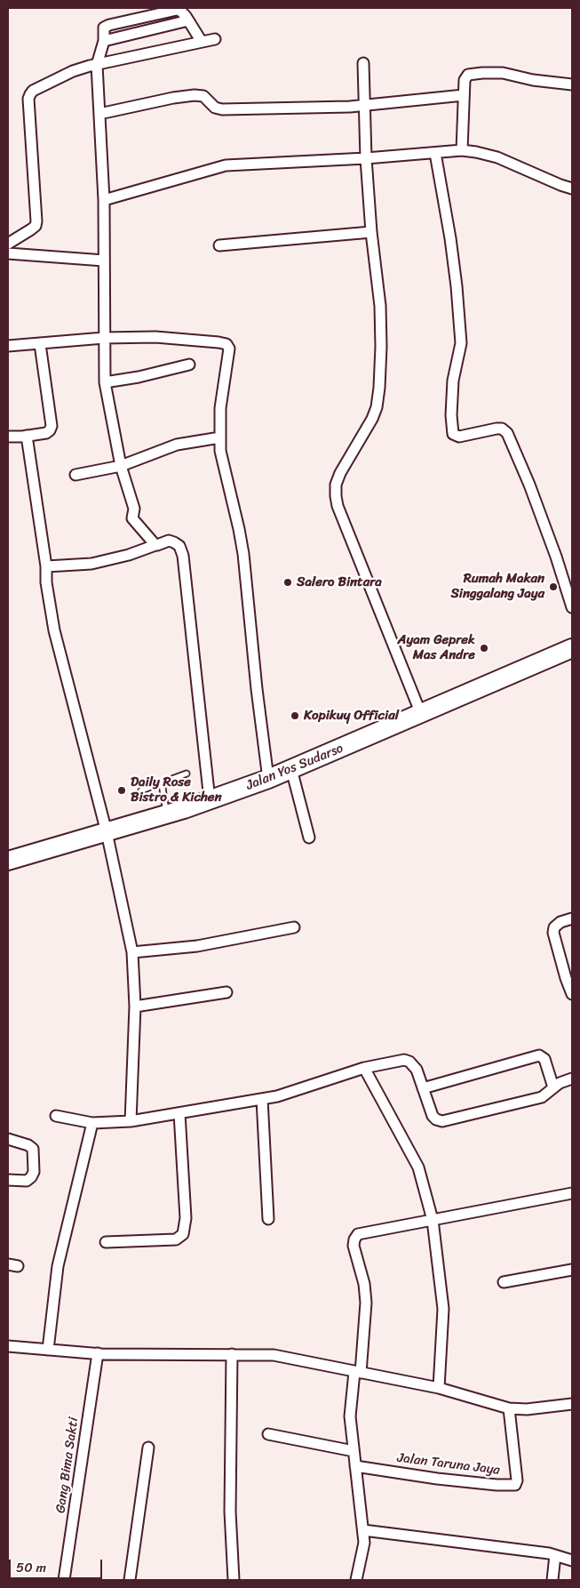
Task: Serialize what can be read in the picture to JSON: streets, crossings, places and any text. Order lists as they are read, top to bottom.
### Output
{
  "streets": {
    "highway": ["Jalan Yos Sudarso"],
    "street": ["Jalan Taruna Jaya", "Gang Bima Sakti"]
  },
  "places": [
    "Salero Bintara",
    "Rumah Makan Singgalang Jaya",
    "Ayam Geprek Mas Andre",
    "Kopikuy Official",
    "Daily Rose Bistro & Kichen"
  ],
  "scale_bar": "50 m"
}
